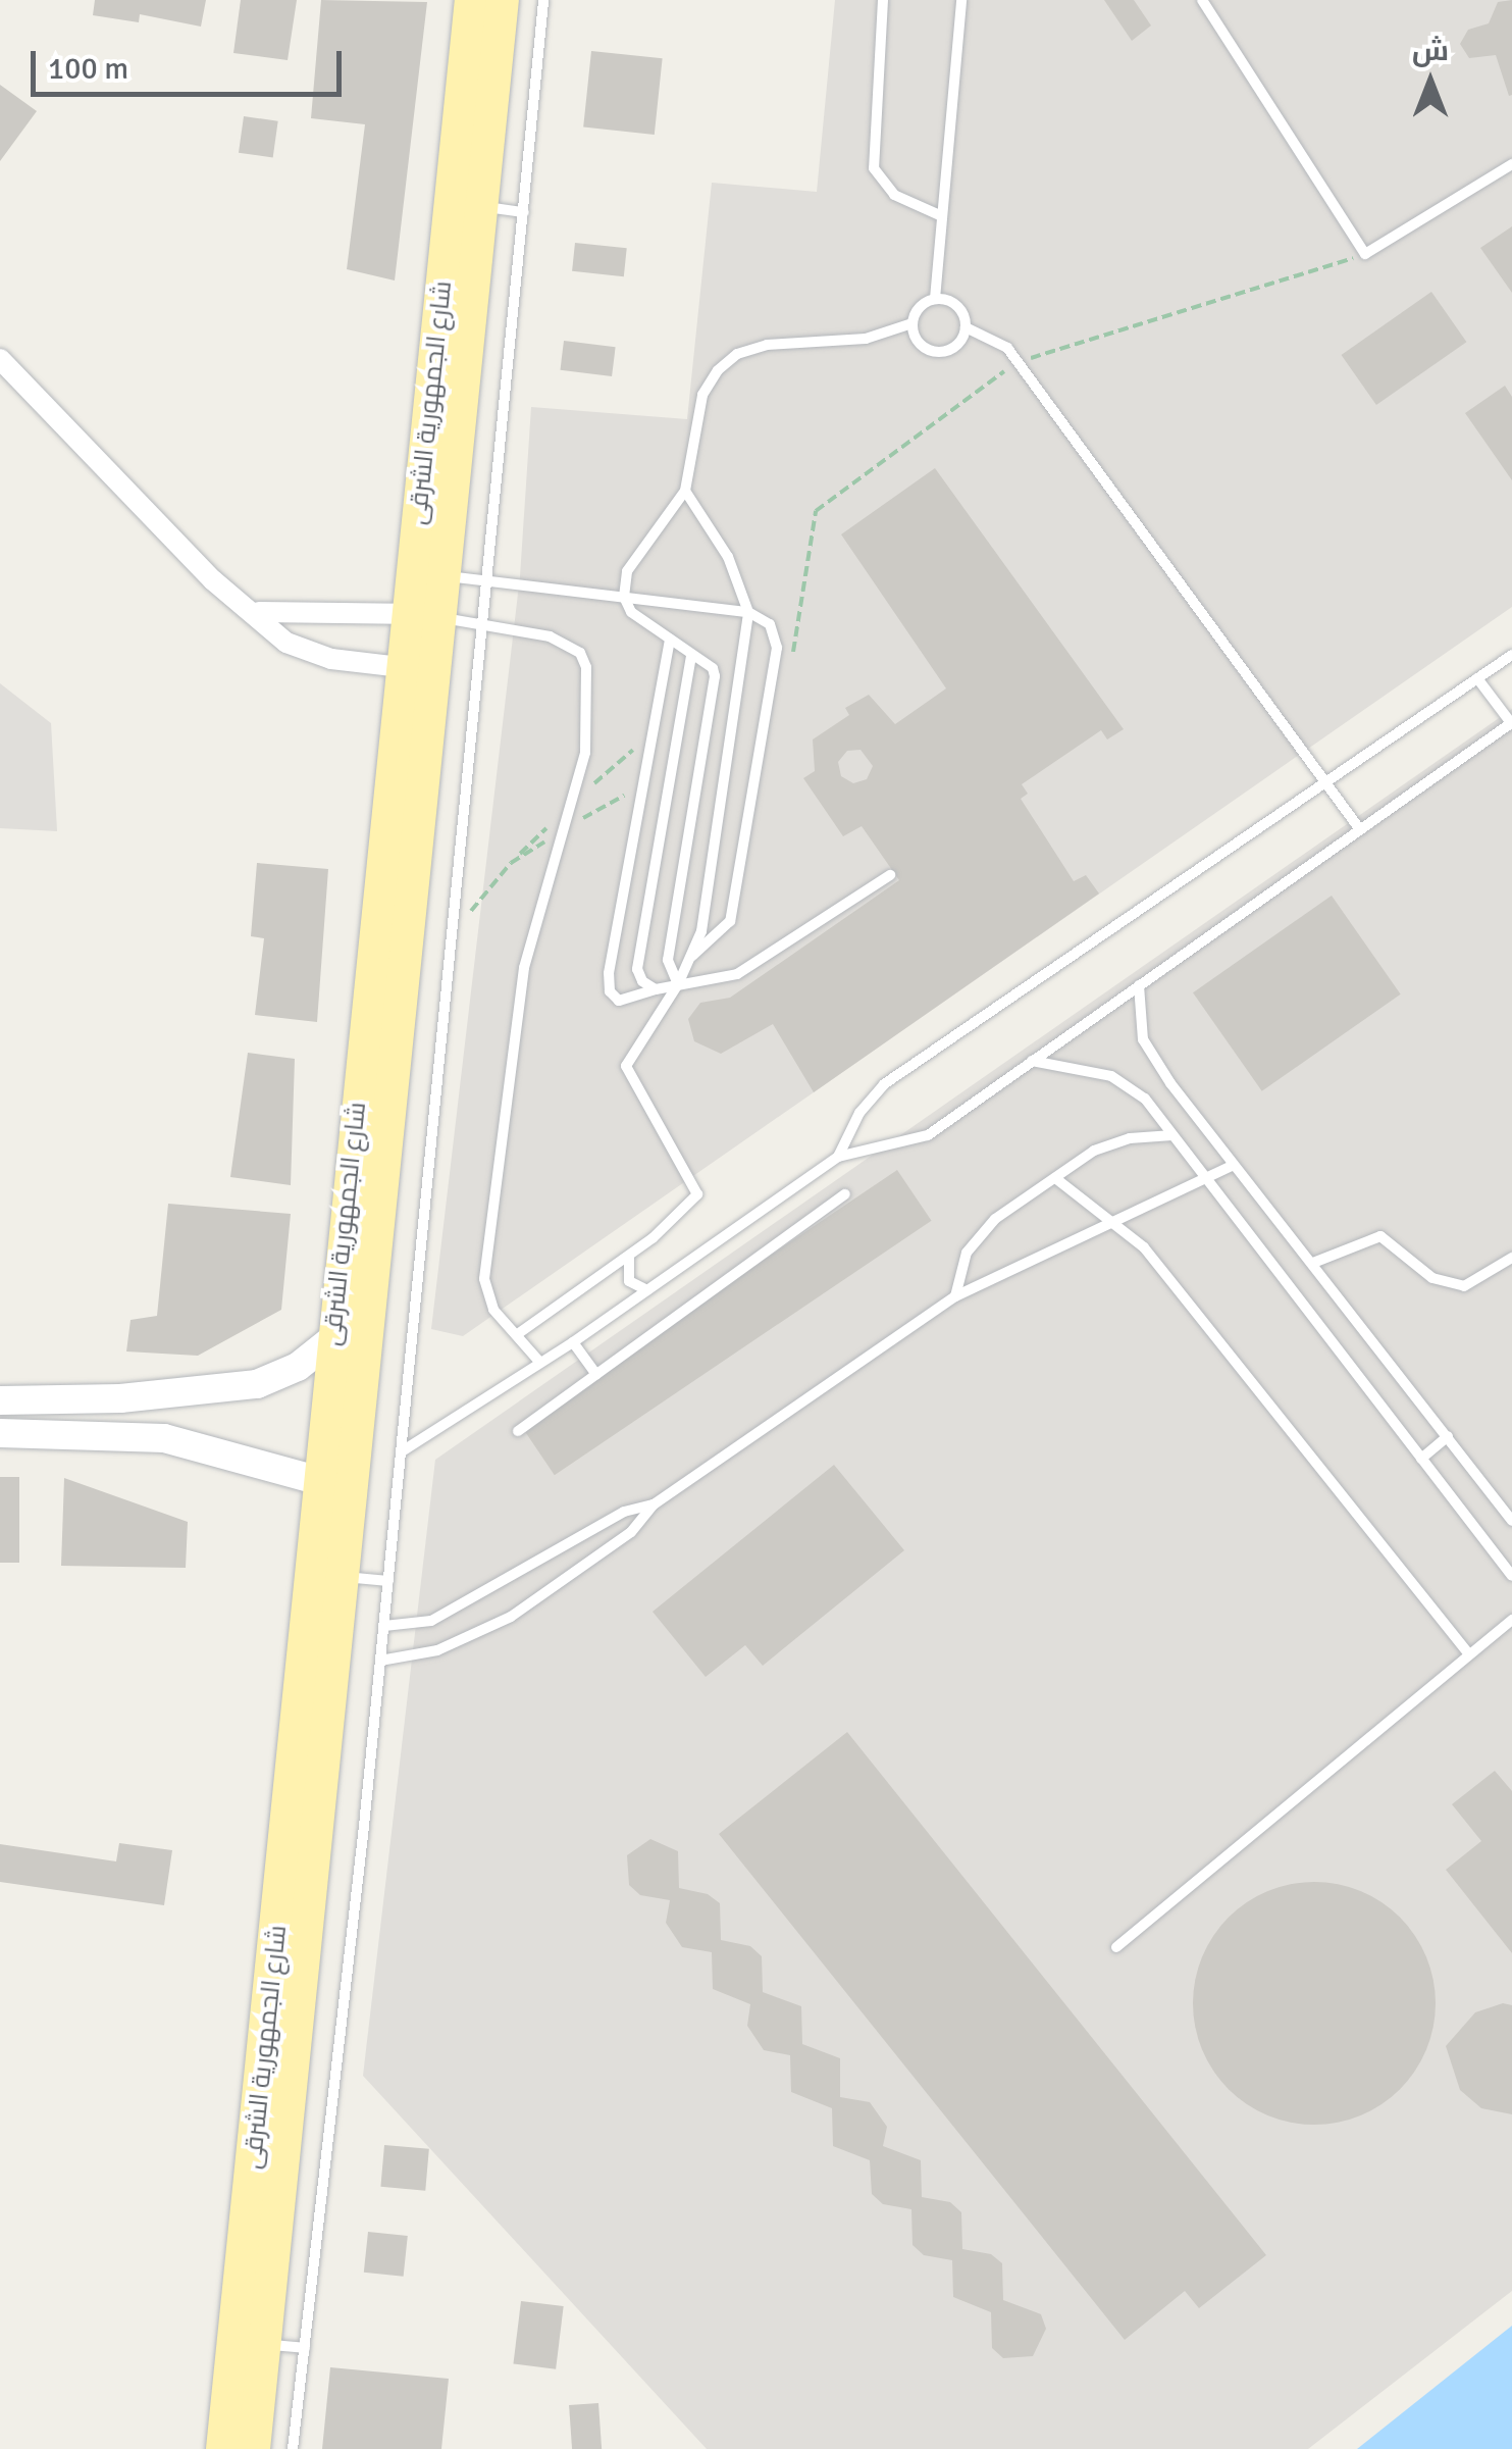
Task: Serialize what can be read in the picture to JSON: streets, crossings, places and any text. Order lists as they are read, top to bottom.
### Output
{
  "streets": {
    "main road": ["شارع الجمهورية الشرقى"]
  },
  "scale_bar": "100 m",
  "north": "top"
}
